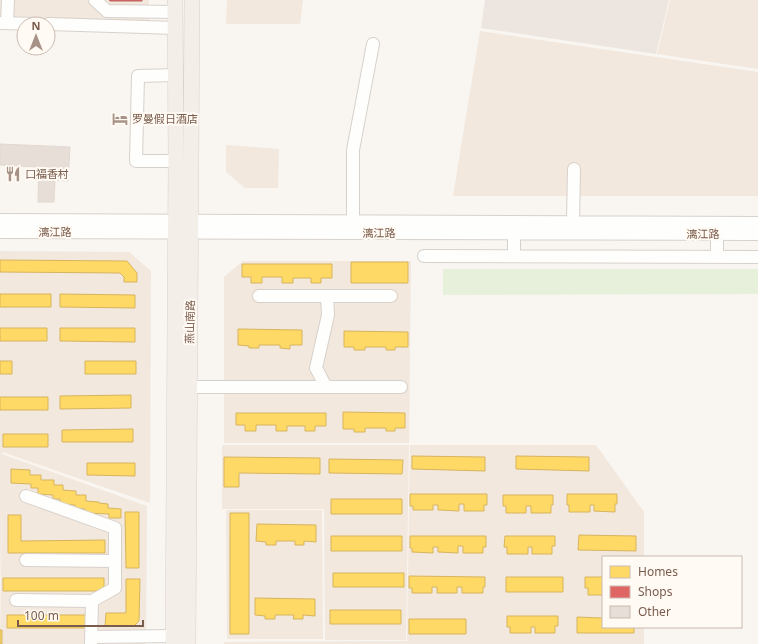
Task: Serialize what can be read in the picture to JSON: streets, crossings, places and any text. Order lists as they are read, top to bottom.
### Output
{
  "streets": {
    "main road": ["燕山南路"],
    "street": ["漓江路"]
  },
  "crossings": [
    ["漓江路", "燕山南路"]
  ],
  "places": {
    "hotel": ["罗曼假日酒店"],
    "restaurant": ["口福香村"]
  },
  "legend": ["Homes", "Shops", "Other"],
  "scale_bar": "100 m",
  "north": "top"
}
